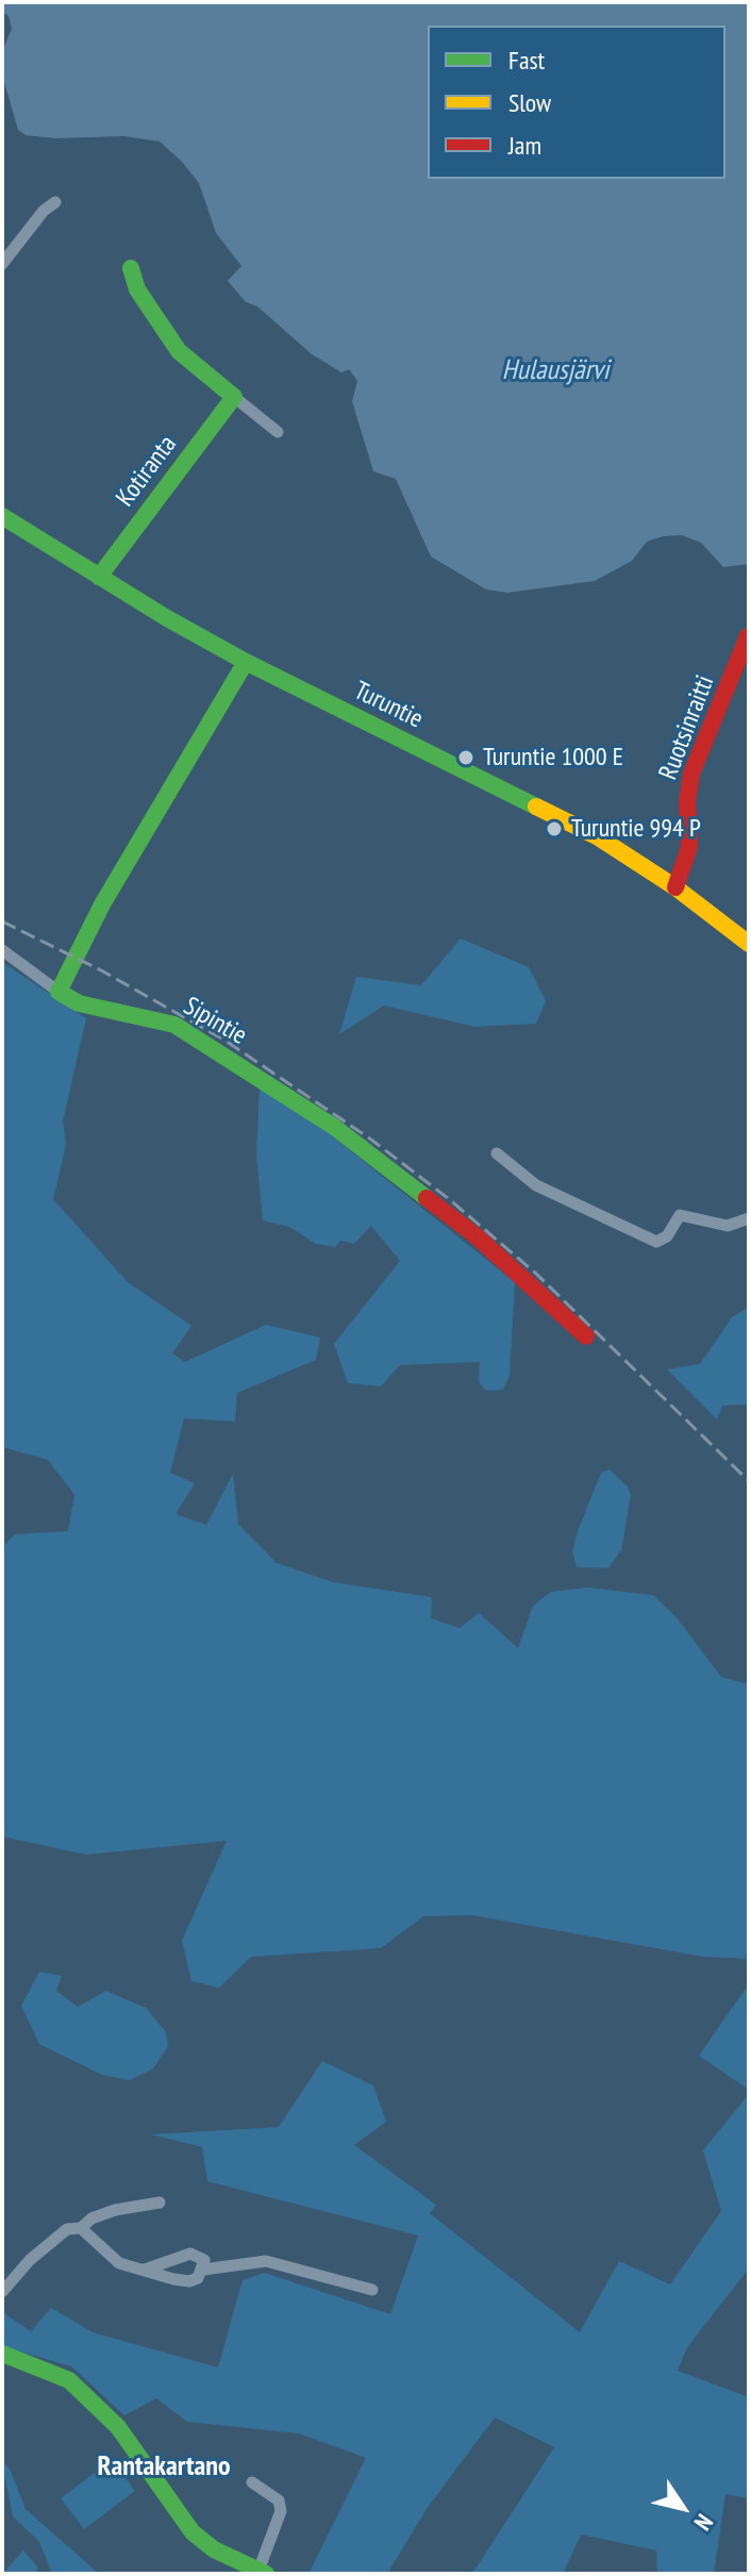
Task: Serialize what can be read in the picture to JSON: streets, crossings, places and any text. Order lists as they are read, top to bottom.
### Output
{
  "streets": {
    "street": [
      "Kotiranta",
      "Turuntie",
      "Ruotsinraitti",
      "Sipintie"
    ]
  },
  "crossings": [
    ["Kotiranta", "Turuntie"],
    ["Turuntie", "Ruotsinraitti"]
  ],
  "districts": ["Rantakartano"],
  "water": ["Hulausjärvi"],
  "places": ["Turuntie 1000 E", "Turuntie 994 P"],
  "legend": ["Fast", "Slow", "Jam"],
  "north": "bottom right"
}
